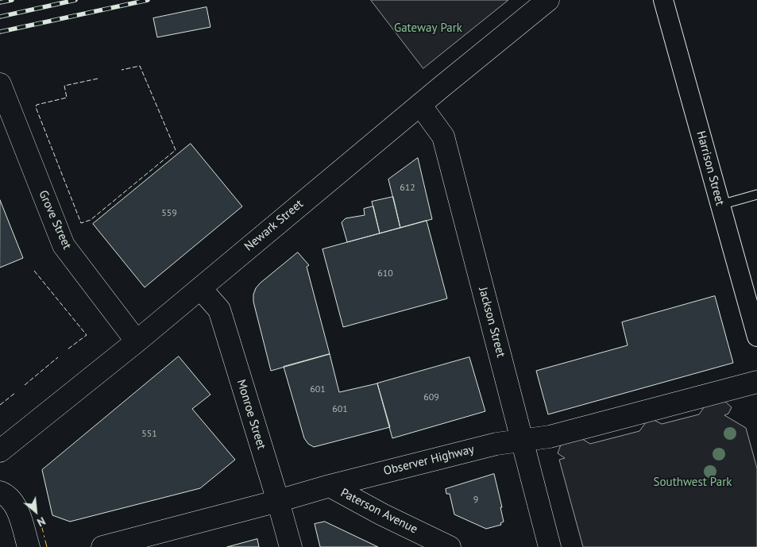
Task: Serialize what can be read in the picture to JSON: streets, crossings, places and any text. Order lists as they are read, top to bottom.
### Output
{
  "streets": {
    "main road": [
      "Grove Street",
      "Newark Street",
      "Jackson Street",
      "Monroe Street",
      "Observer Highway",
      "Paterson Avenue"
    ],
    "street": ["Harrison Street"]
  },
  "crossings": [
    ["Grove Street", "Newark Street"],
    ["Newark Street", "Jackson Street"],
    ["Newark Street", "Monroe Street"],
    ["Jackson Street", "Observer Highway"],
    ["Monroe Street", "Observer Highway"],
    ["Observer Highway", "Paterson Avenue"]
  ],
  "parks": ["Gateway Park", "Southwest Park"],
  "house_numbers": [
    "612",
    "559",
    "610",
    "601",
    "609",
    "601",
    "551",
    "9"
  ],
  "north": "bottom right"
}
